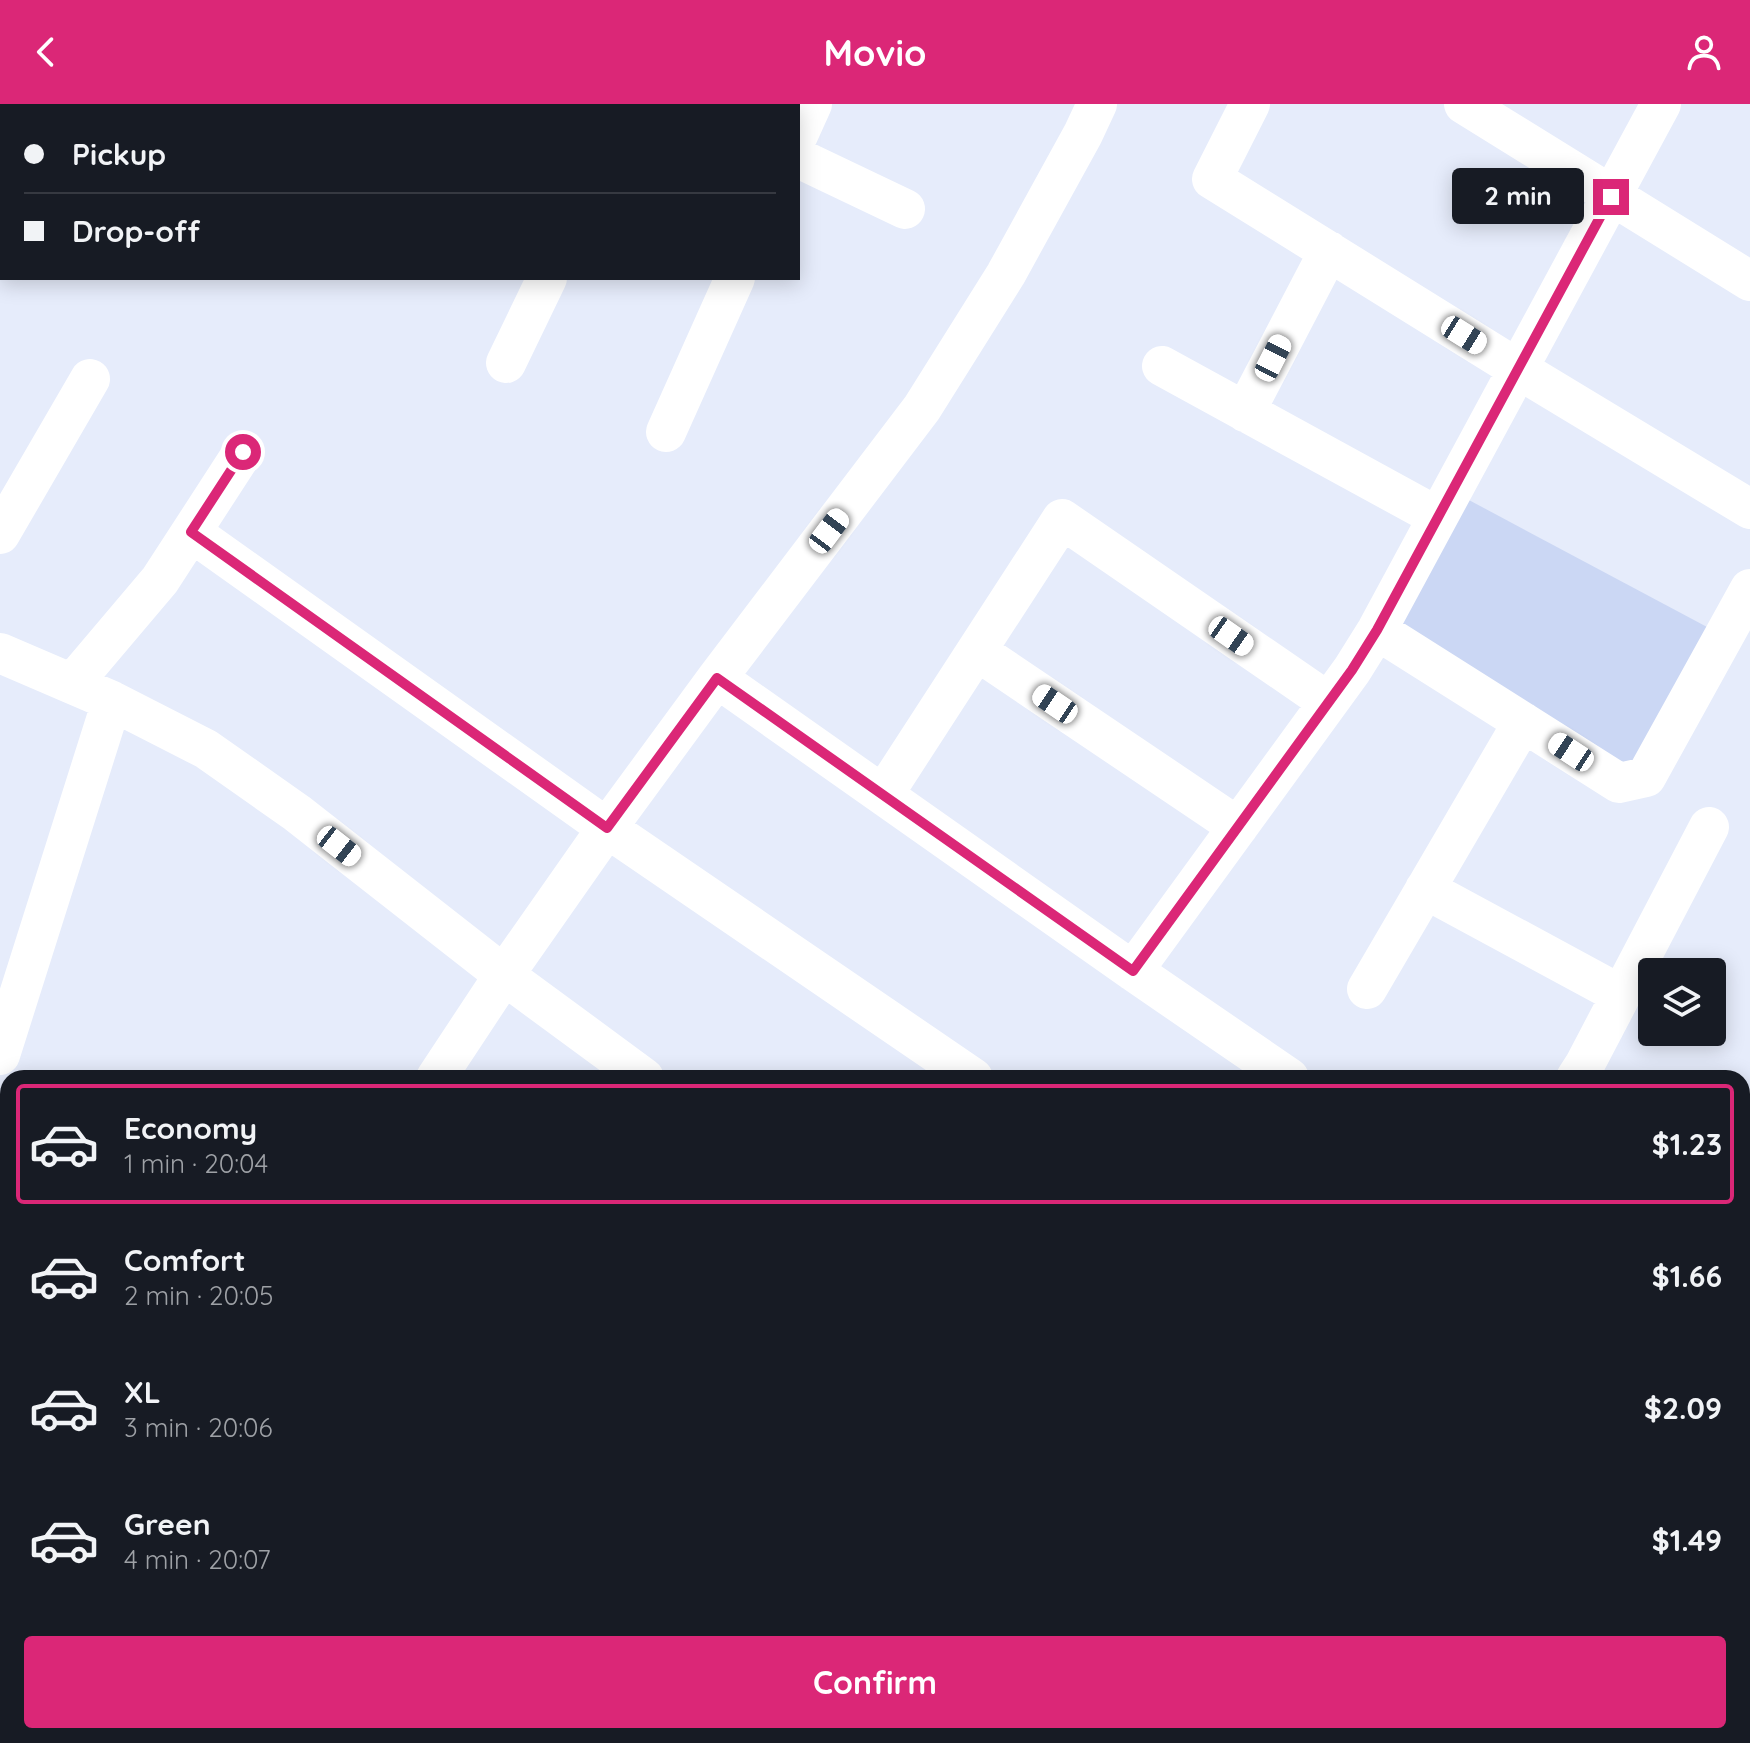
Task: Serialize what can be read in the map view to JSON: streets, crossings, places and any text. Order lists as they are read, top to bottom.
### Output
{
  "page": {
    "header": "Movio",
    "banner": ["Pickup", "Drop-off"],
    "bubble": "2 min",
    "list": [
      {
        "name": "Economy",
        "note": "1 min · 20:04",
        "value": "$1.23"
      },
      {
        "name": "Comfort",
        "note": "2 min · 20:05",
        "value": "$1.66"
      },
      {
        "name": "XL",
        "note": "3 min · 20:06",
        "value": "$2.09"
      },
      {
        "name": "Green",
        "note": "4 min · 20:07",
        "value": "$1.49"
      }
    ],
    "buttons": "Confirm"
  }
}
